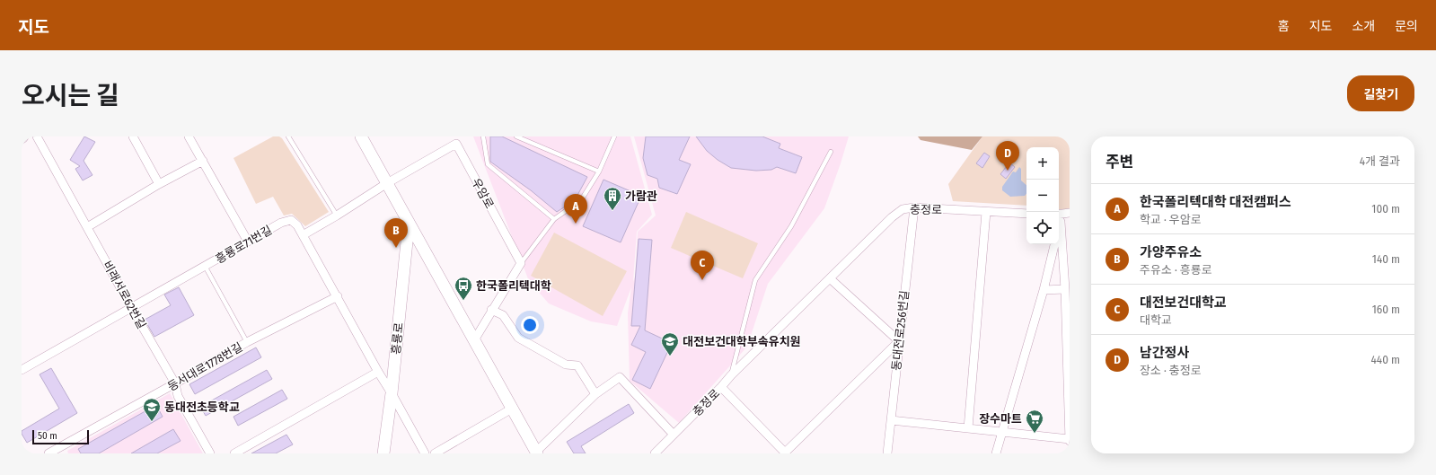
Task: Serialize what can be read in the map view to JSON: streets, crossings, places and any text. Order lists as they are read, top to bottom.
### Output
{
  "streets": {
    "main road": ["흥룡로"],
    "street": [
      "우암로",
      "충정로",
      "흥룡로71번길",
      "비래서로62번길",
      "동대전로256번길",
      "동서대로1778번길"
    ]
  },
  "crossings": [
    ["우암로", "흥룡로71번길"],
    ["충정로", "동대전로256번길"],
    ["흥룡로71번길", "비래서로62번길"],
    ["흥룡로71번길", "흥룡로"],
    ["흥룡로71번길", "동서대로1778번길"],
    ["비래서로62번길", "동서대로1778번길"]
  ],
  "places": {
    "building": ["가람관"],
    "bus stop": ["한국폴리텍대학"],
    "school or university": ["대전보건대학부속유치원", "동대전초등학교"],
    "supermarket": ["장수마트"]
  },
  "scale_bar": "50 m",
  "page": {
    "header": "지도",
    "nav": [
      "홈",
      "지도",
      "소개",
      "문의"
    ],
    "title": "오시는 길",
    "buttons": "길찾기",
    "heading": ["주변", "4개 결과"],
    "pins": [
      "D",
      "A",
      "B",
      "C"
    ],
    "map_buttons": ["+", "−"],
    "list": [
      {
        "mark": "A",
        "name": "한국폴리텍대학 대전캠퍼스",
        "note": "학교 · 우암로",
        "value": "100 m"
      },
      {
        "mark": "B",
        "name": "가양주유소",
        "note": "주유소 · 흥룡로",
        "value": "140 m"
      },
      {
        "mark": "C",
        "name": "대전보건대학교",
        "note": "대학교",
        "value": "160 m"
      },
      {
        "mark": "D",
        "name": "남간정사",
        "note": "장소 · 충정로",
        "value": "440 m"
      }
    ],
    "scale": "50 m"
  }
}
